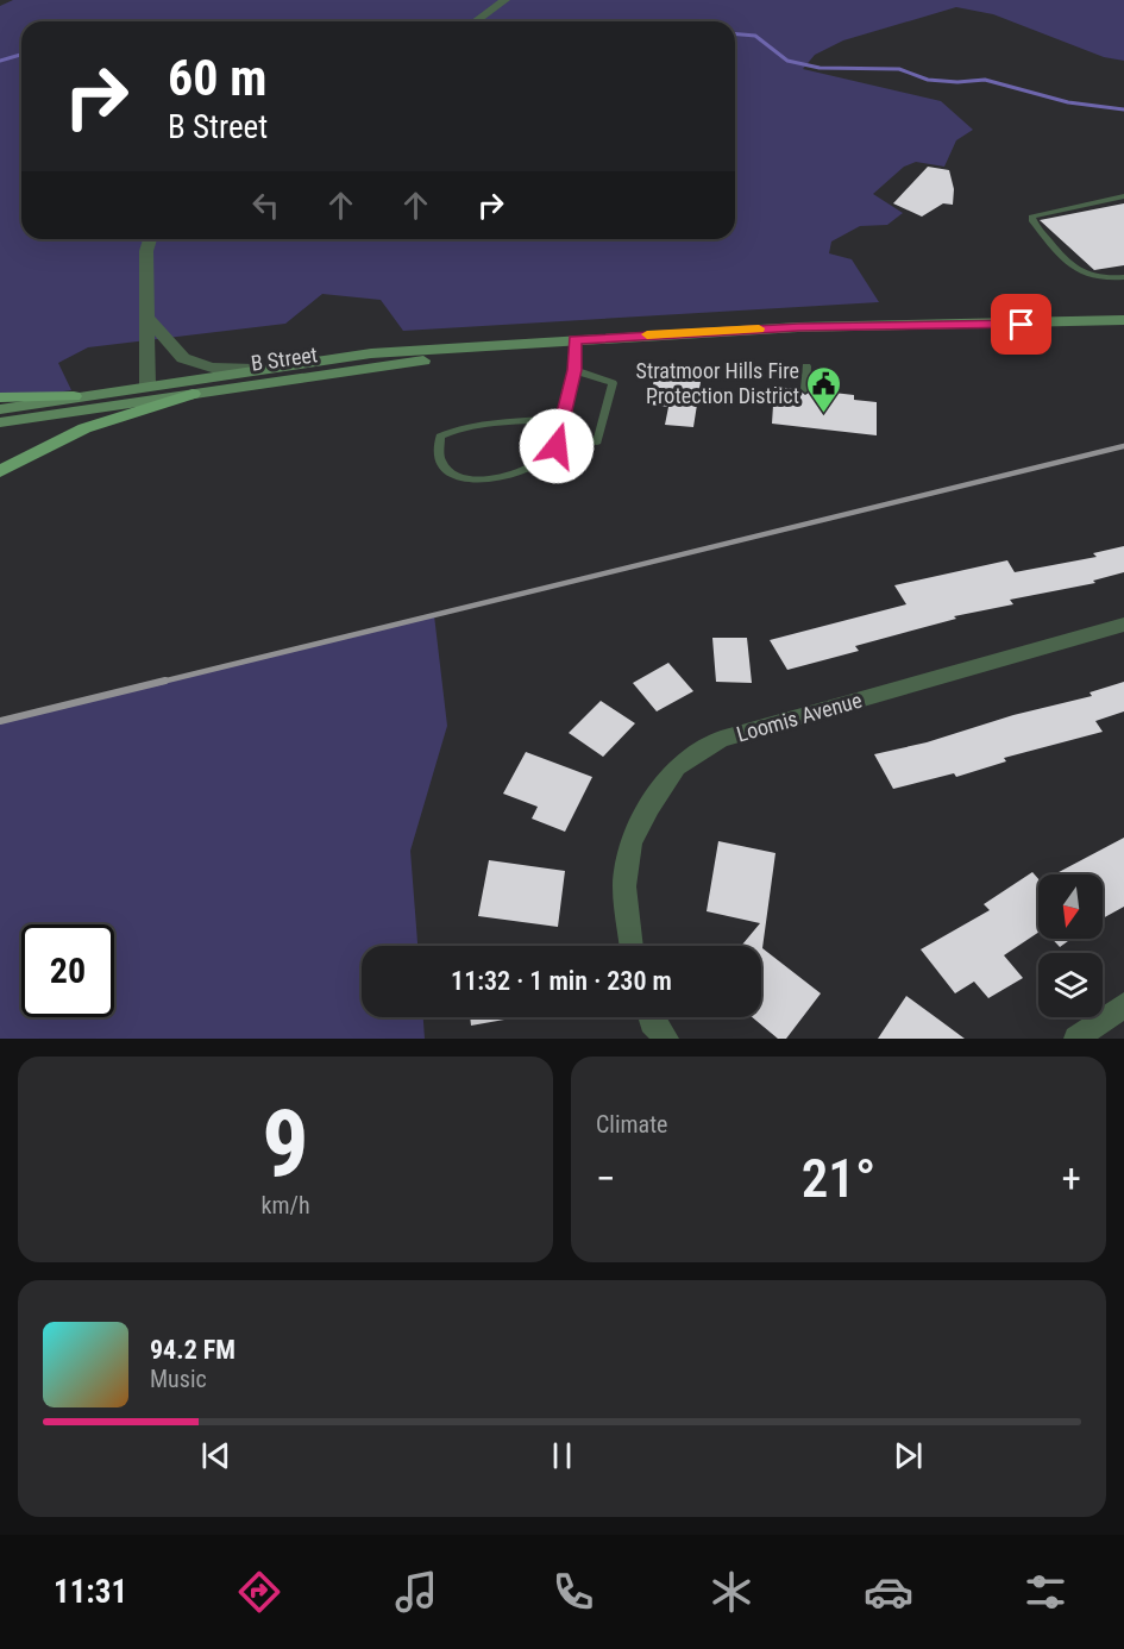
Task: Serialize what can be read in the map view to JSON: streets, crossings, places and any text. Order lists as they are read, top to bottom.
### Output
{
  "streets": {
    "main road": ["B Street"],
    "street": ["Loomis Avenue"]
  },
  "places": {
    "public building": ["Stratmoor Hills Fire Protection District"]
  },
  "north": "bottom",
  "page": {
    "turn": ["60 m", "B Street"],
    "limit": "20",
    "trip": "11:32 · 1 min · 230 m",
    "tile": [
      ["9", "km/h"],
      "Climate"
    ],
    "heat": ["−", "21°", "+"],
    "song": ["94.2 FM", "Music"],
    "tabs": "11:31"
  }
}
